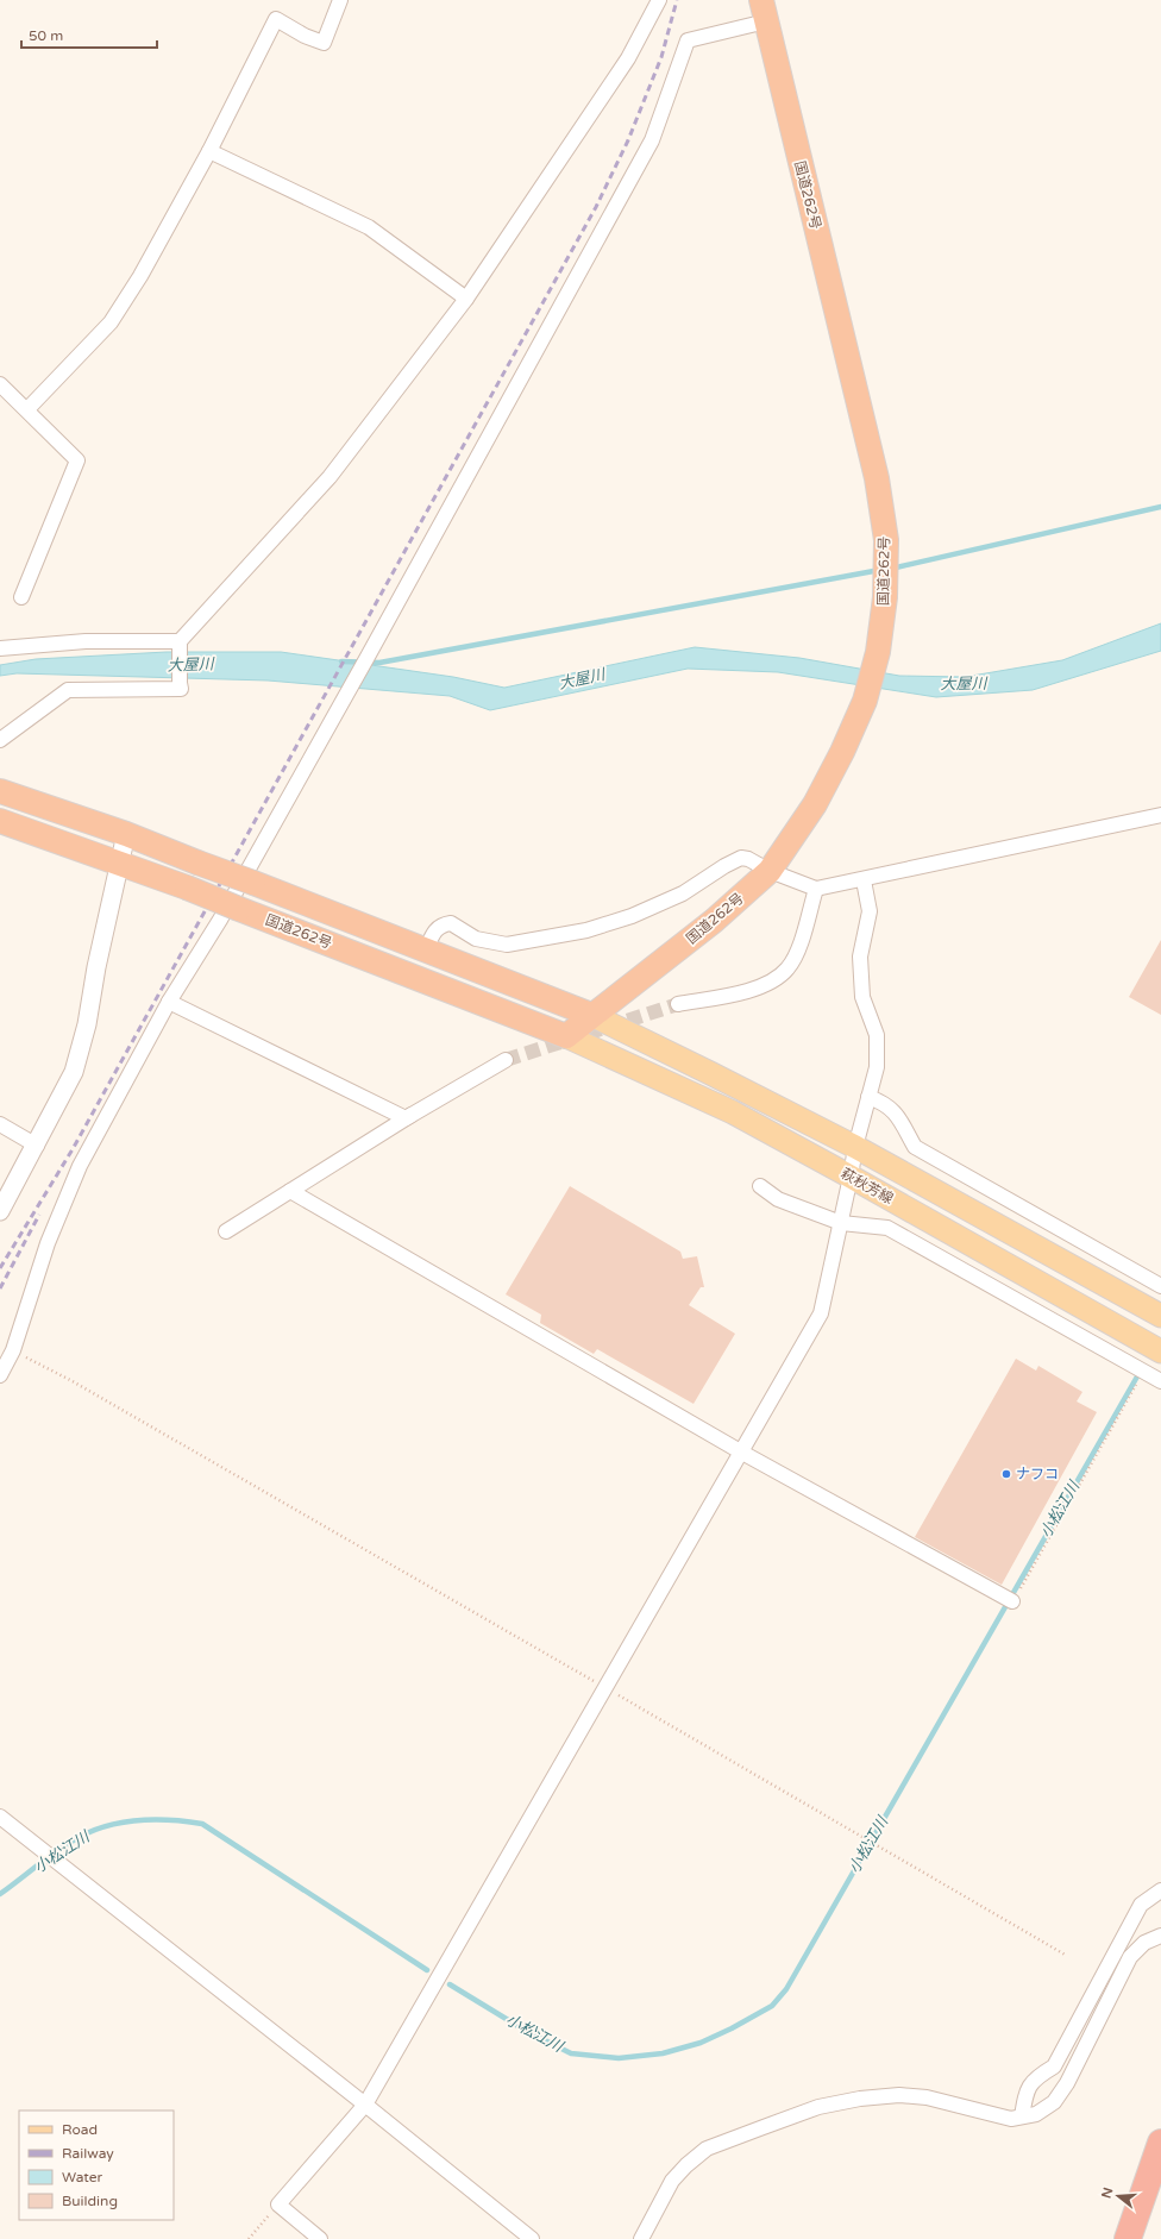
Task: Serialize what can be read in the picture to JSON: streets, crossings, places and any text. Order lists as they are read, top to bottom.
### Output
{
  "streets": {
    "highway": ["国道262号"],
    "main road": ["萩秋芳線"]
  },
  "crossings": [
    ["国道262号", "萩秋芳線"]
  ],
  "water": ["大屋川", "小松江川"],
  "places": ["ナフコ"],
  "legend": [
    "Road",
    "Railway",
    "Water",
    "Building"
  ],
  "scale_bar": "50 m",
  "north": "left"
}
